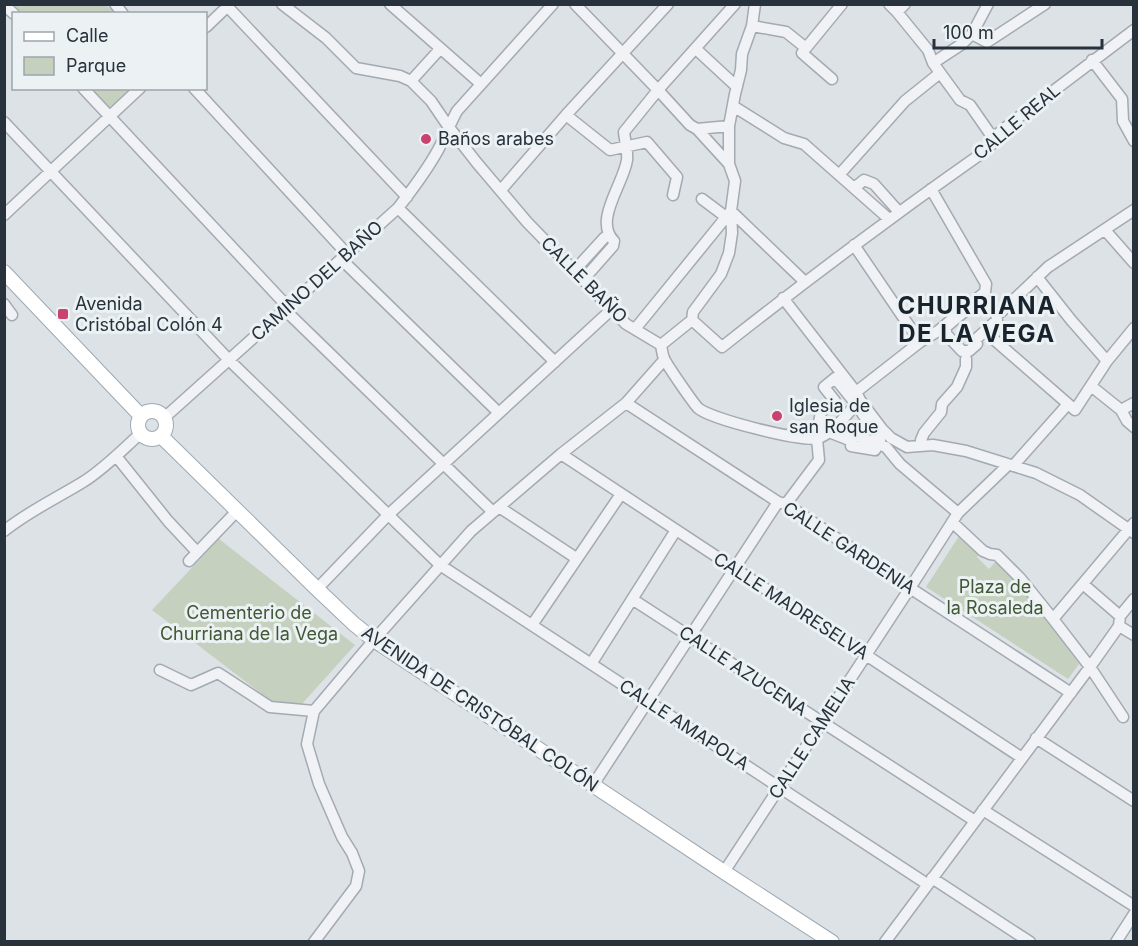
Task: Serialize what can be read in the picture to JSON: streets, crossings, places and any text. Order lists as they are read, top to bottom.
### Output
{
  "streets": {
    "main road": ["AVENIDA DE CRISTÓBAL COLÓN"],
    "street": [
      "CALLE REAL",
      "CALLE BAÑO",
      "CAMINO DEL BAÑO",
      "CALLE GARDENIA",
      "CALLE MADRESELVA",
      "CALLE AZUCENA",
      "CALLE AMAPOLA",
      "CALLE CAMELIA"
    ]
  },
  "crossings": [
    ["CALLE BAÑO", "CAMINO DEL BAÑO"],
    ["CAMINO DEL BAÑO", "AVENIDA DE CRISTÓBAL COLÓN"],
    ["CAMINO DEL BAÑO", "CALLE AMAPOLA"],
    ["CALLE GARDENIA", "CALLE CAMELIA"],
    ["CALLE MADRESELVA", "CALLE CAMELIA"],
    ["CALLE AZUCENA", "CALLE CAMELIA"],
    ["AVENIDA DE CRISTÓBAL COLÓN", "CALLE CAMELIA"],
    ["CALLE AMAPOLA", "CALLE CAMELIA"]
  ],
  "districts": ["CHURRIANA DE LA VEGA"],
  "parks": ["Plaza de la Rosaleda", "Cementerio de Churriana de la Vega"],
  "places": {
    "other": ["Baños arabes", "Iglesia de san Roque"],
    "transit": ["Avenida Cristóbal Colón 4"]
  },
  "legend": ["Calle", "Parque"],
  "scale_bar": "100 m"
}
